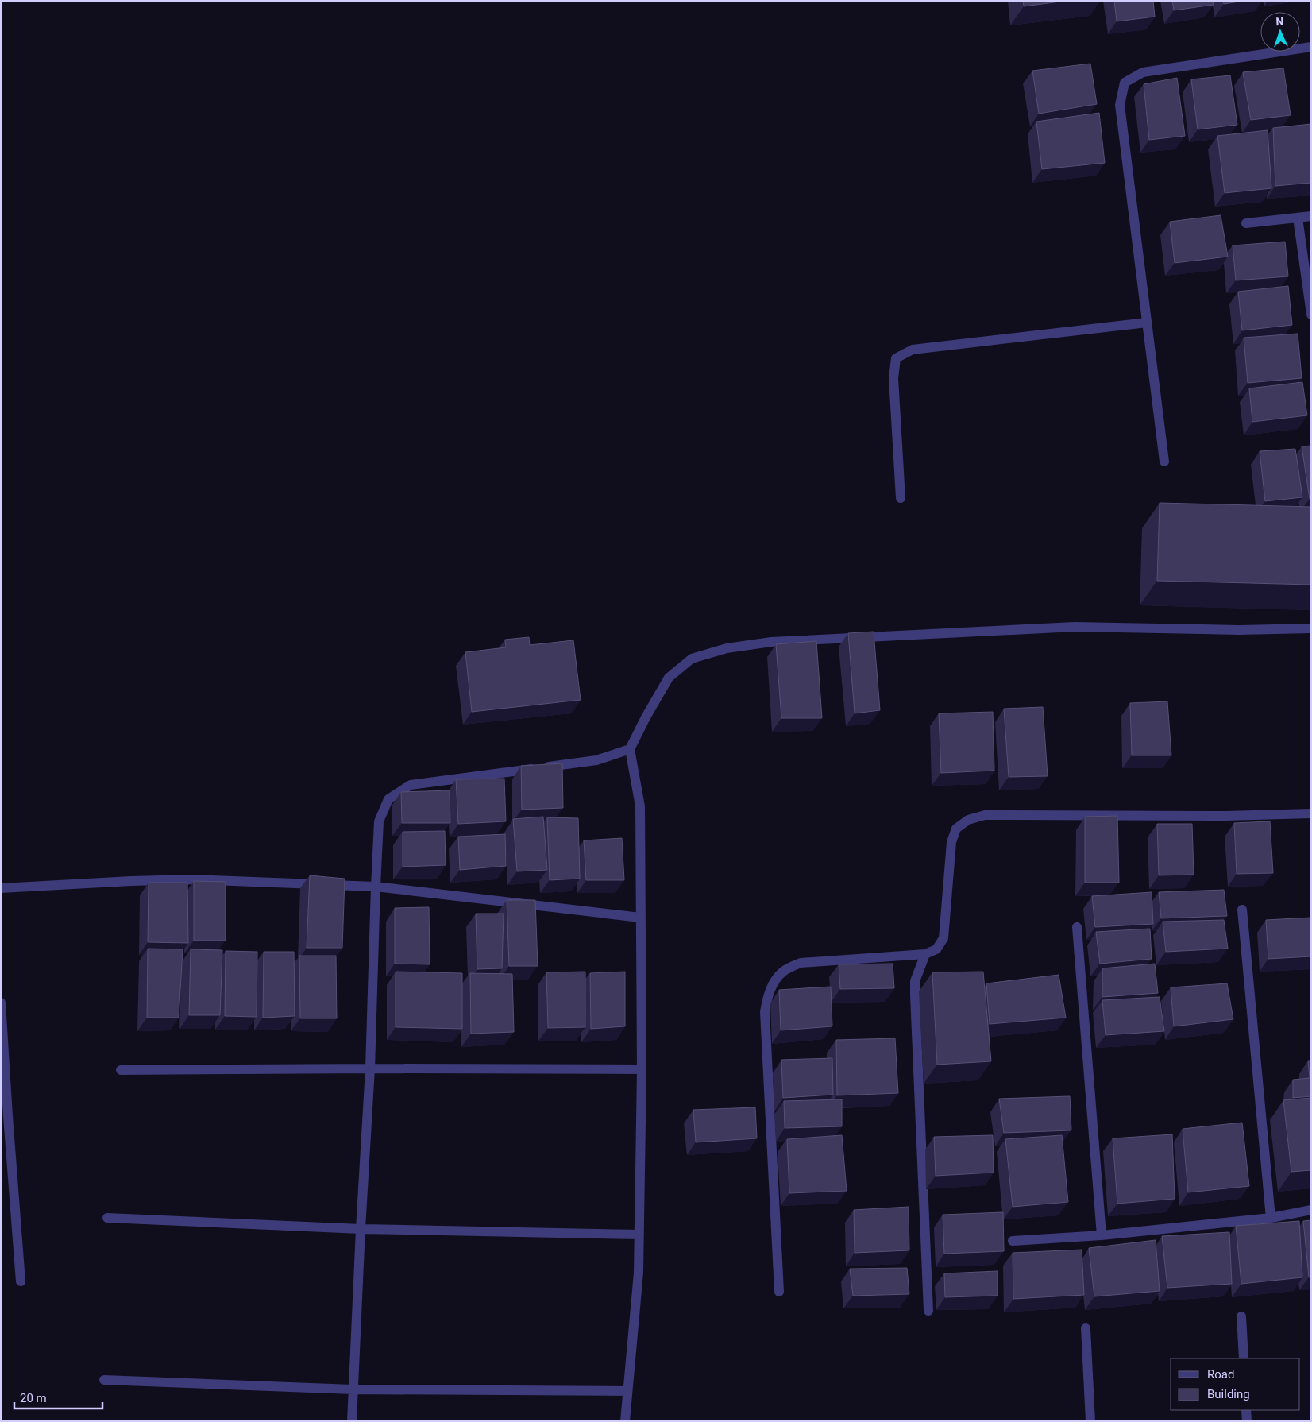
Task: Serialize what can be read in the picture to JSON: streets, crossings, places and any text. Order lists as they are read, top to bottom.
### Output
{
  "legend": ["Road", "Building"],
  "scale_bar": "20 m",
  "north": "top"
}
